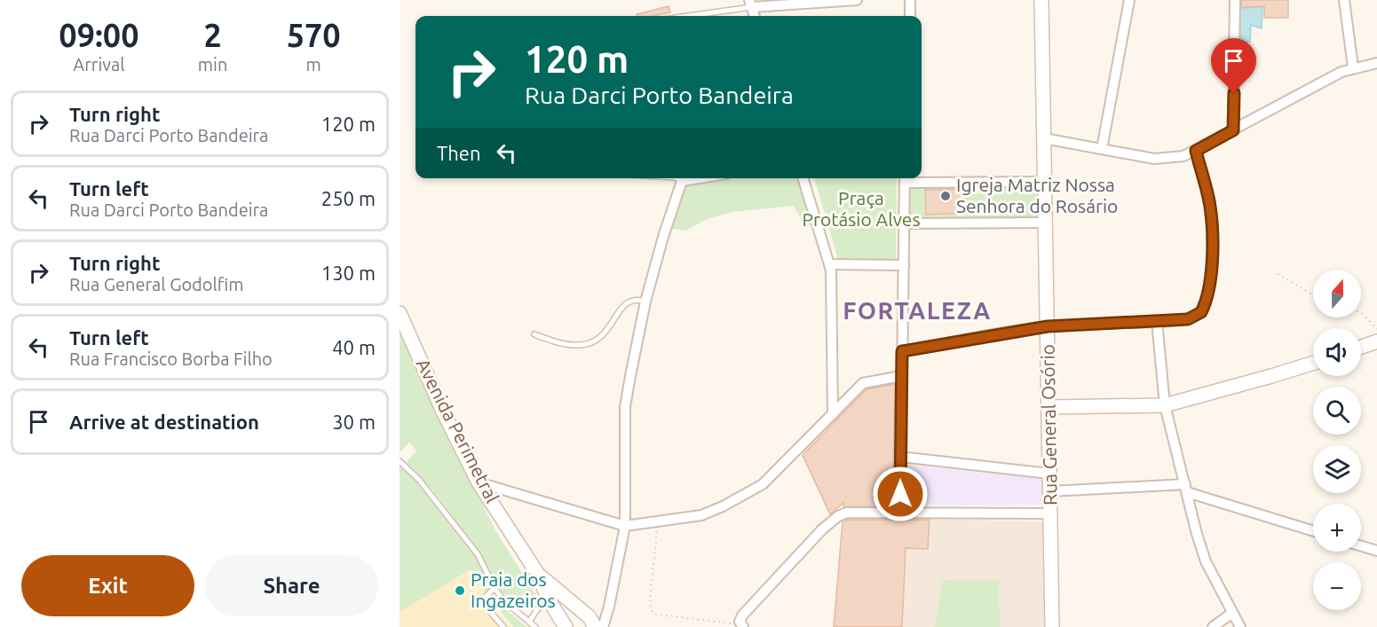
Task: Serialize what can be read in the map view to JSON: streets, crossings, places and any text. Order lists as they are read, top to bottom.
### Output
{
  "streets": {
    "street": ["Rua General Osório", "Avenida Perimetral"]
  },
  "districts": ["FORTALEZA"],
  "parks": ["Praça Protásio Alves"],
  "places": ["Igreja Matriz Nossa Senhora do Rosário", "Praia dos Ingazeiros"],
  "north": "top",
  "page": {
    "eta": [
      "09:00",
      "Arrival",
      "2",
      "min",
      "570",
      "m"
    ],
    "turn": ["120 m", "Rua Darci Porto Bandeira"],
    "list": [
      {
        "name": "Turn right",
        "note": "Rua Darci Porto Bandeira",
        "value": "120 m"
      },
      {
        "name": "Turn left",
        "note": "Rua Darci Porto Bandeira",
        "value": "250 m"
      },
      {
        "name": "Turn right",
        "note": "Rua General Godolfim",
        "value": "130 m"
      },
      {
        "name": "Turn left",
        "note": "Rua Francisco Borba Filho",
        "value": "40 m"
      },
      {
        "name": "Arrive at destination",
        "value": "30 m"
      }
    ],
    "then": "Then",
    "map_buttons": ["+", "−"],
    "buttons": ["Exit", "Share"]
  }
}
